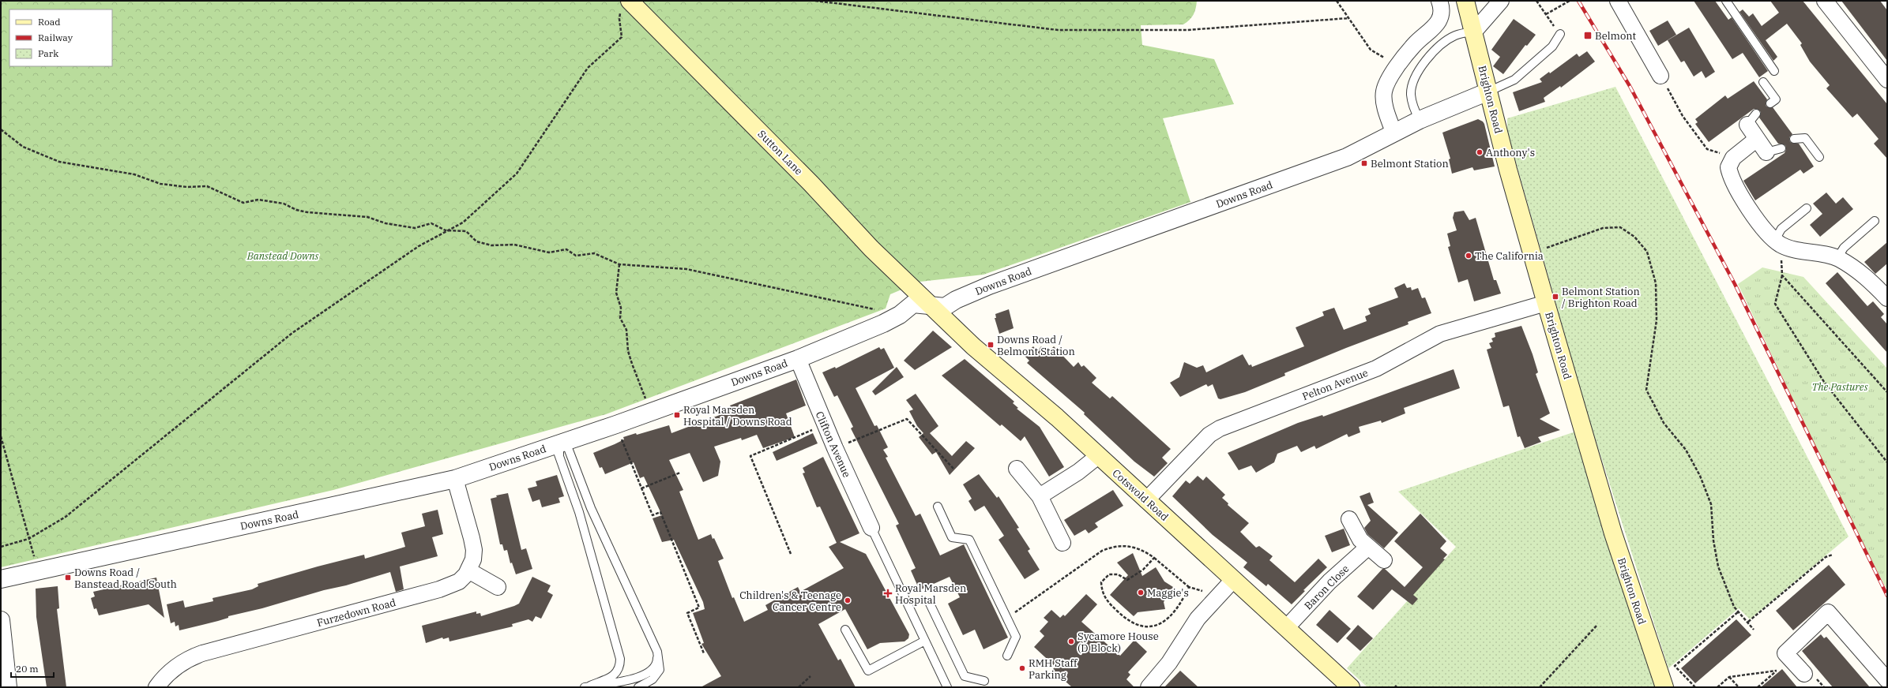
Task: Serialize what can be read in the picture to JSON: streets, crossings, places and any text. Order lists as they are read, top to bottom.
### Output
{
  "streets": {
    "main road": ["Brighton Road", "Sutton Lane", "Cotswold Road"],
    "street": [
      "Downs Road",
      "Pelton Avenue",
      "Clifton Avenue",
      "Baron Close",
      "Furzedown Road"
    ]
  },
  "crossings": [
    ["Brighton Road", "Downs Road"],
    ["Brighton Road", "Pelton Avenue"],
    ["Sutton Lane", "Downs Road"],
    ["Sutton Lane", "Cotswold Road"],
    ["Downs Road", "Clifton Avenue"],
    ["Downs Road", "Cotswold Road"],
    ["Downs Road", "Furzedown Road"],
    ["Pelton Avenue", "Cotswold Road"],
    ["Cotswold Road", "Baron Close"]
  ],
  "parks": ["Banstead Downs", "The Pastures"],
  "places": {
    "transit": [
      "Belmont",
      "Belmont Station",
      "Belmont Station / Brighton Road",
      "Downs Road / Belmont Station",
      "Royal Marsden Hospital / Downs Road",
      "Downs Road / Banstead Road South"
    ],
    "other": [
      "Anthony's",
      "The California",
      "Maggie's",
      "Children's & Teenage Cancer Centre",
      "Sycamore House (D Block)",
      "RMH Staff Parking"
    ],
    "health": ["Royal Marsden Hospital"]
  },
  "legend": ["Road", "Railway", "Park"],
  "scale_bar": "20 m"
}
